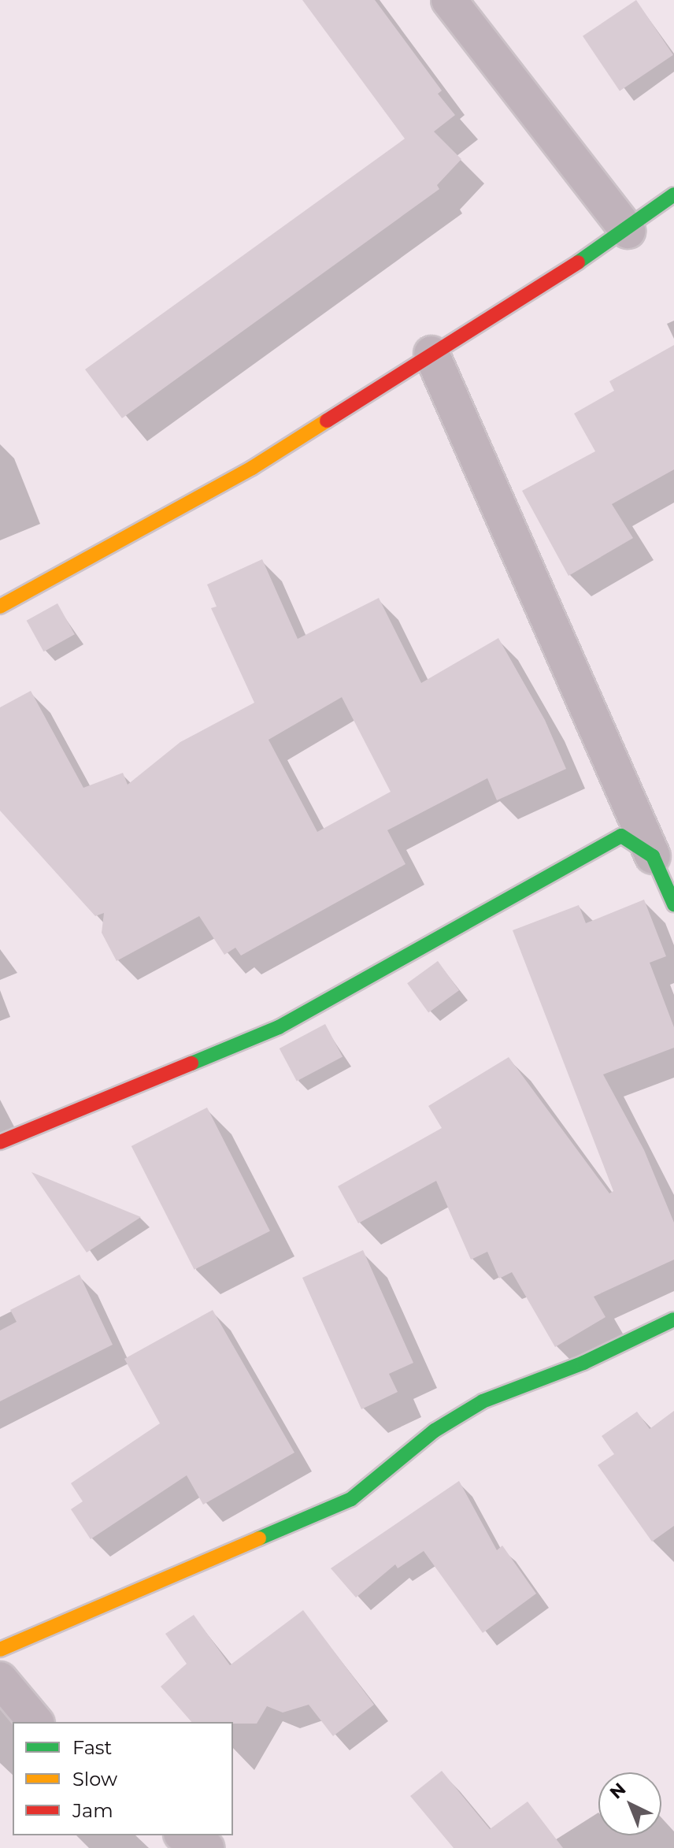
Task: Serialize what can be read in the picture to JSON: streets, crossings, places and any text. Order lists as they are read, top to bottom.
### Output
{
  "legend": ["Fast", "Slow", "Jam"],
  "north": "top left"
}
